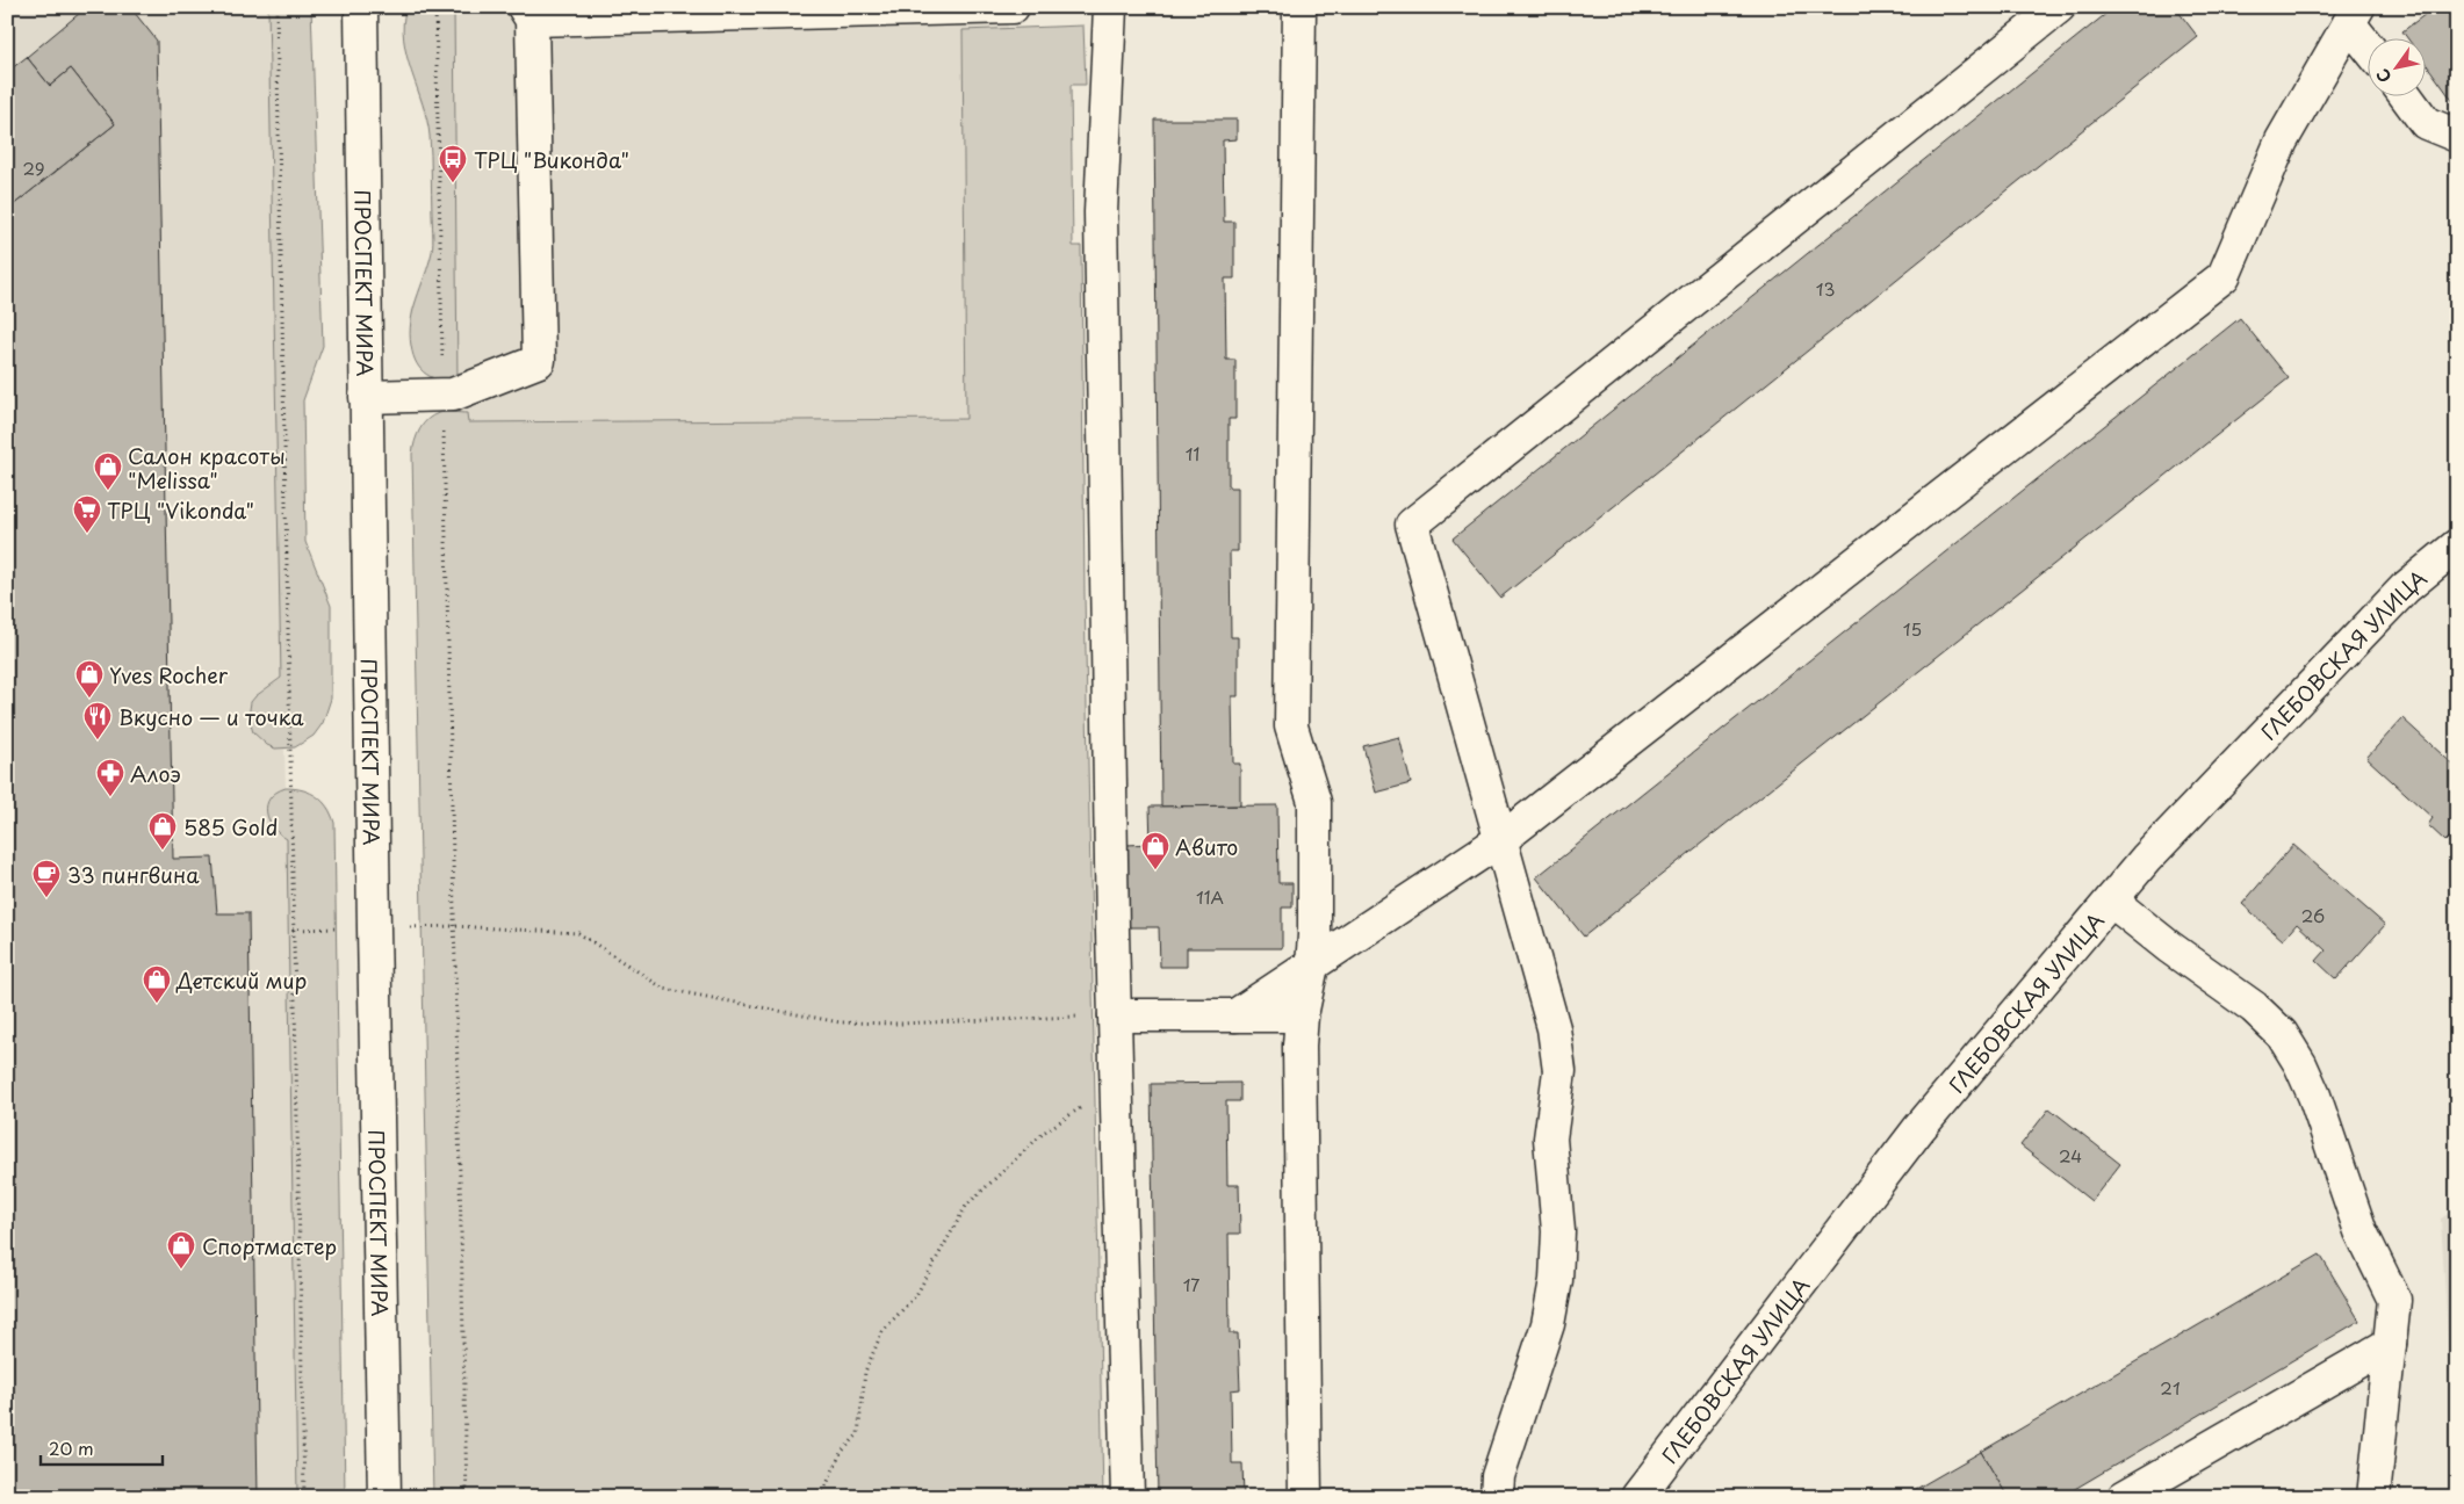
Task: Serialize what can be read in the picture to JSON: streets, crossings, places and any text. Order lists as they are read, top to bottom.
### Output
{
  "streets": {
    "main road": ["ПРОСПЕКТ МИРА", "ГЛЕБОВСКАЯ УЛИЦА"]
  },
  "places": {
    "bus stop": ["ТРЦ \"Виконда\""],
    "shop": [
      "Салон красоты \"Melissa\"",
      "Yves Rocher",
      "585 Gold",
      "Авито",
      "Детский мир",
      "Спортмастер"
    ],
    "supermarket": ["ТРЦ \"Vikonda\""],
    "restaurant": ["Вкусно — и точка"],
    "pharmacy": ["Алоэ"],
    "cafe": ["33 пингвина"]
  },
  "house_numbers": [
    "29",
    "13",
    "11",
    "15",
    "11А",
    "26",
    "24",
    "17",
    "21"
  ],
  "scale_bar": "20 m",
  "north": "bottom left"
}
